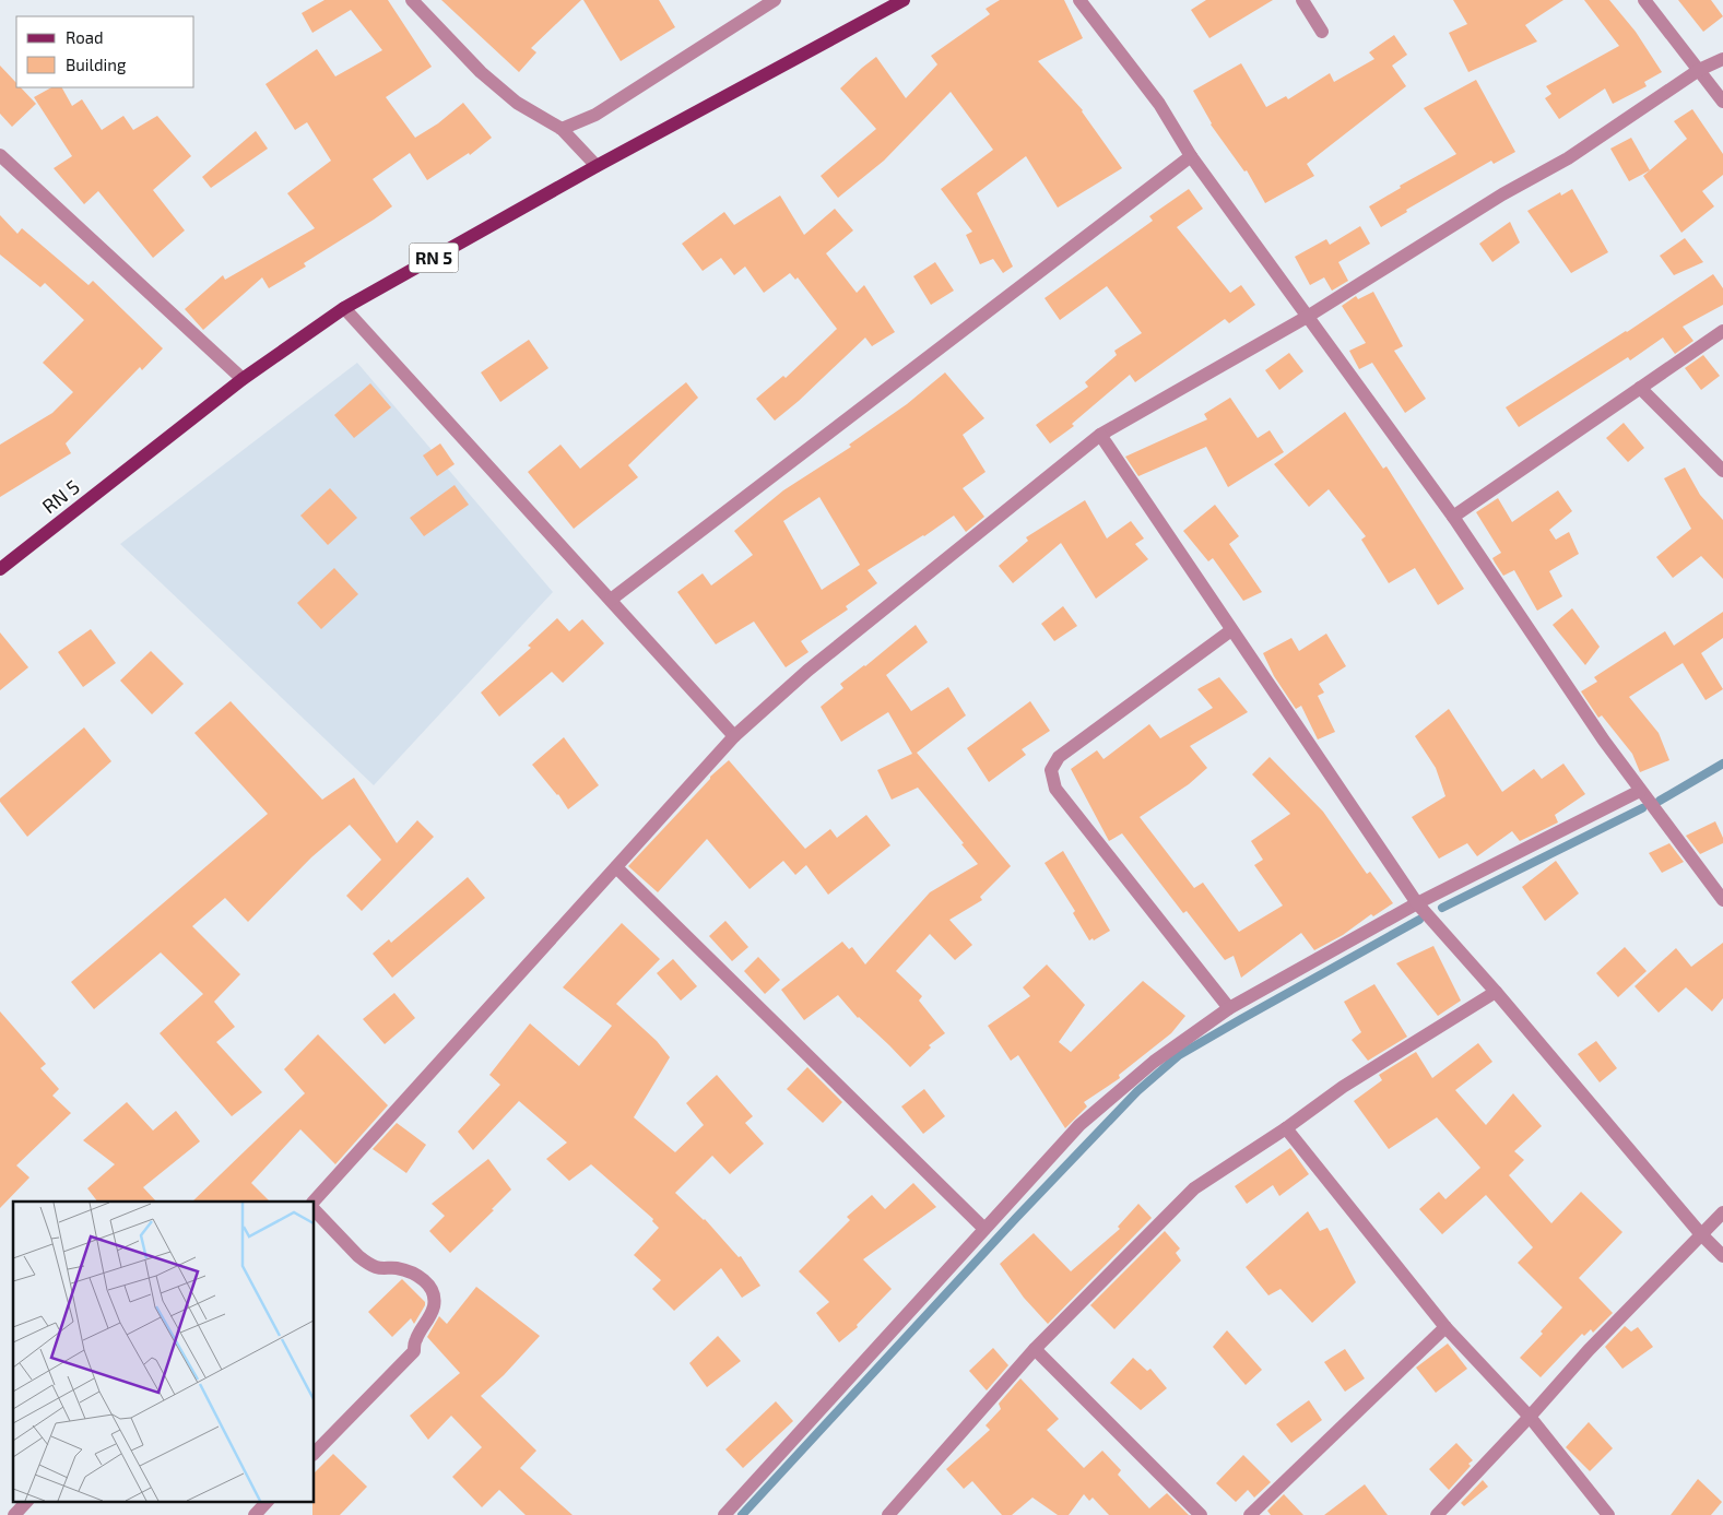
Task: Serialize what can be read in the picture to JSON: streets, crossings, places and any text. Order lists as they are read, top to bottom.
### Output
{
  "streets": {
    "main road": ["RN 5"]
  },
  "legend": ["Road", "Building"]
}
